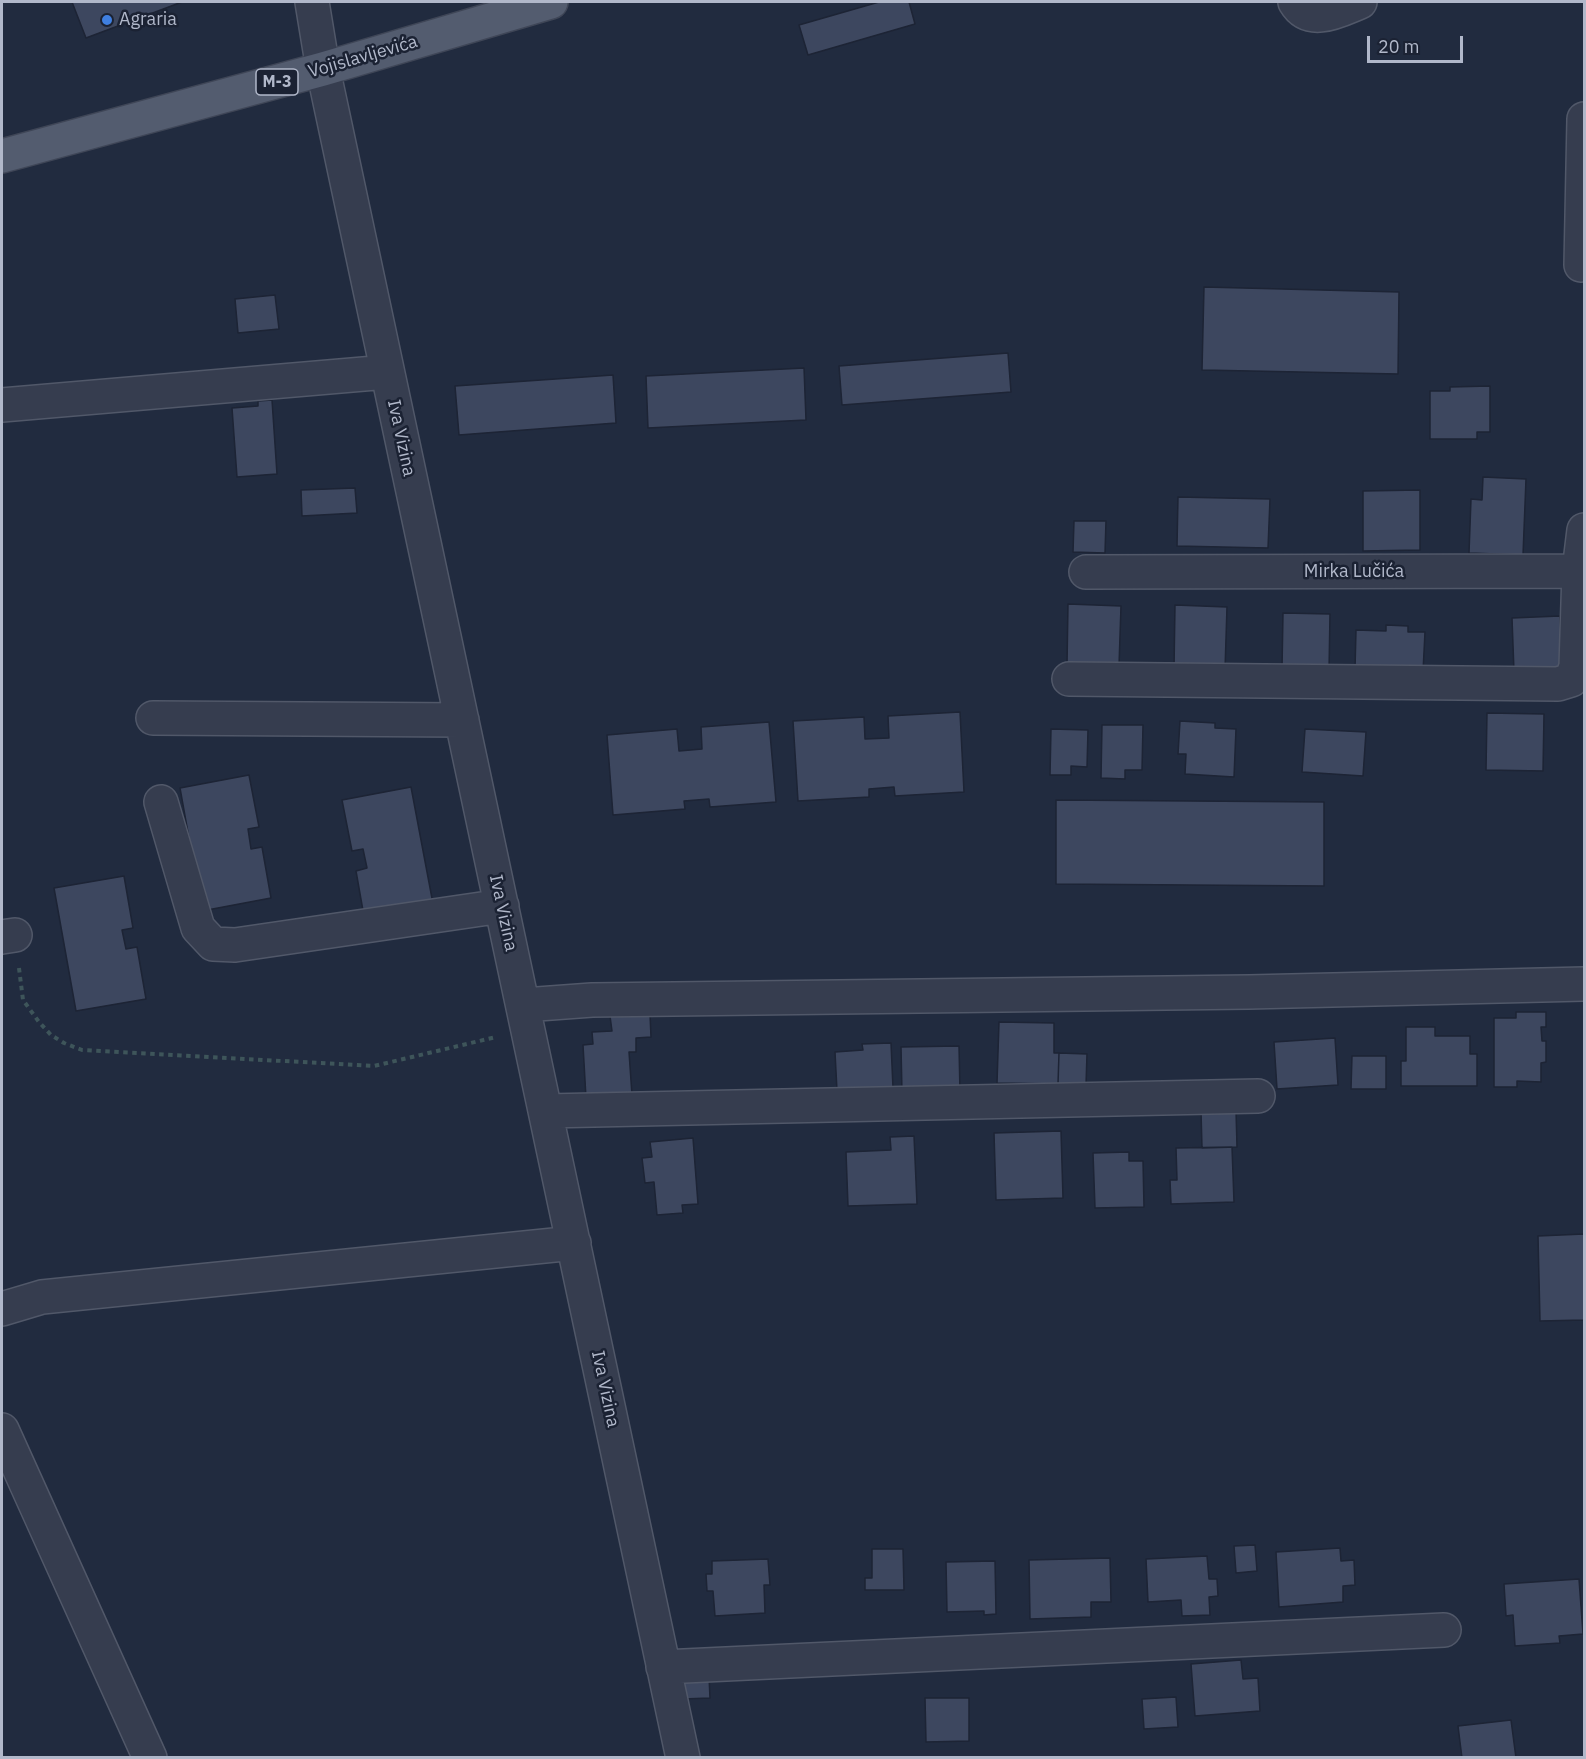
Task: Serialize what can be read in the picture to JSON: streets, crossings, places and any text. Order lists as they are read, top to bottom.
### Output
{
  "streets": {
    "main road": ["Vojislavljevića", "M-3"],
    "street": ["Iva Vizina", "Mirka Lučića"]
  },
  "crossings": [
    ["Vojislavljevića", "Iva Vizina"]
  ],
  "places": ["Agraria"],
  "scale_bar": "20 m"
}
